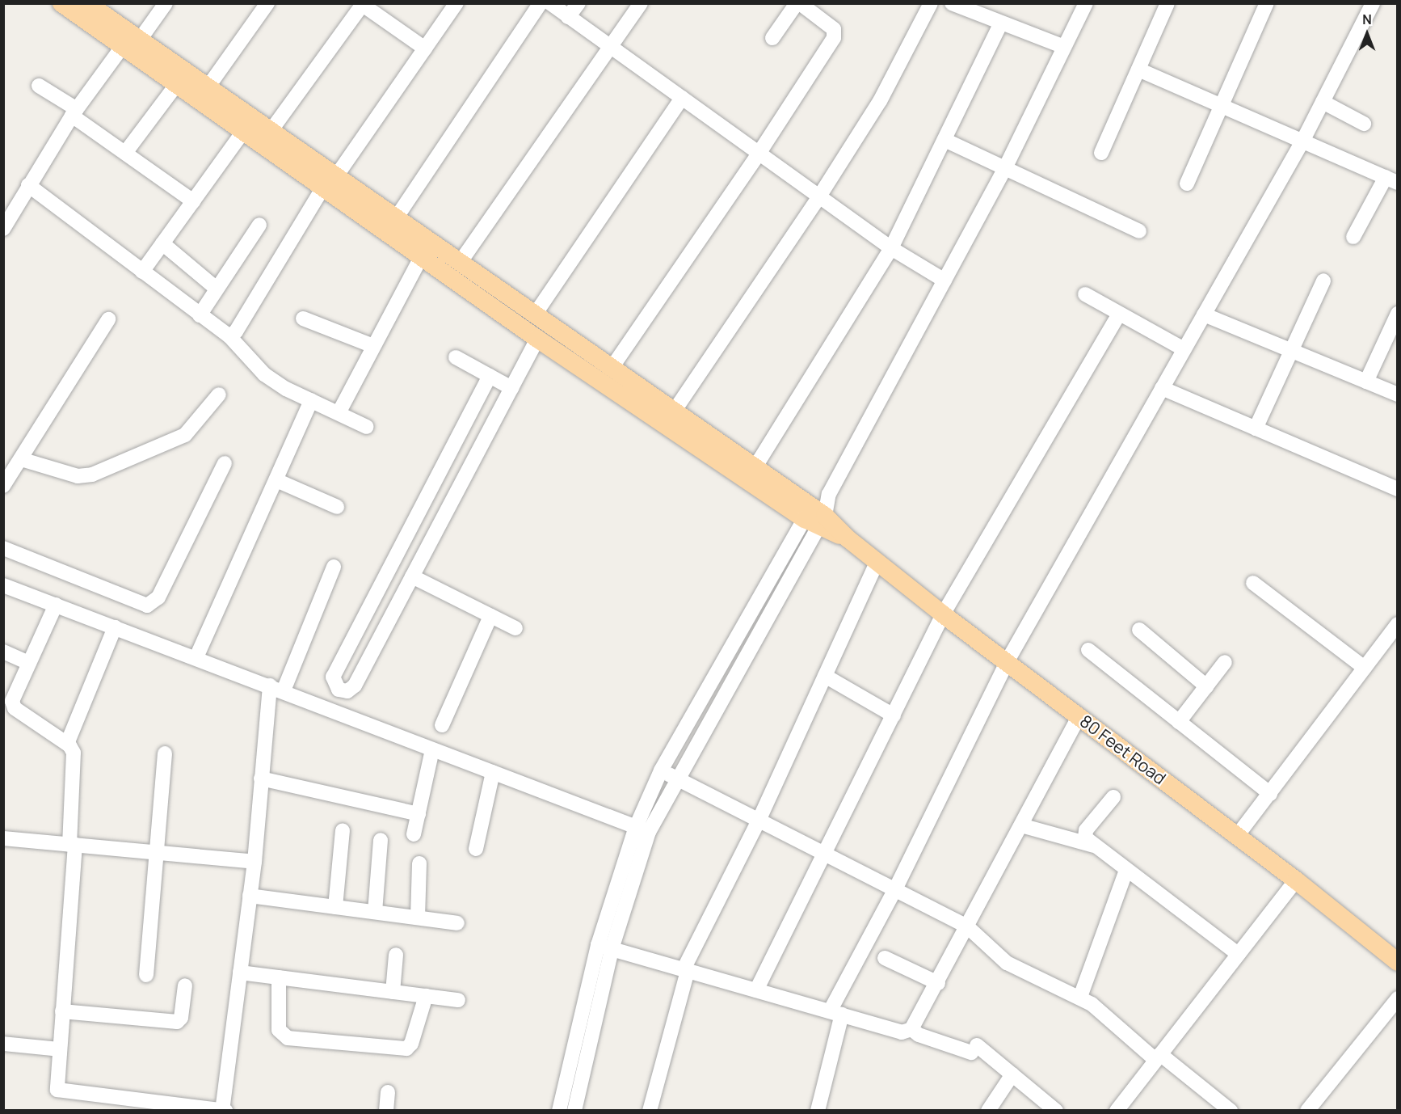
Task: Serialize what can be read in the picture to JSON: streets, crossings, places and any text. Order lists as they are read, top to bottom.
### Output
{
  "streets": {
    "main road": ["80 Feet Road"]
  },
  "north": "top"
}
